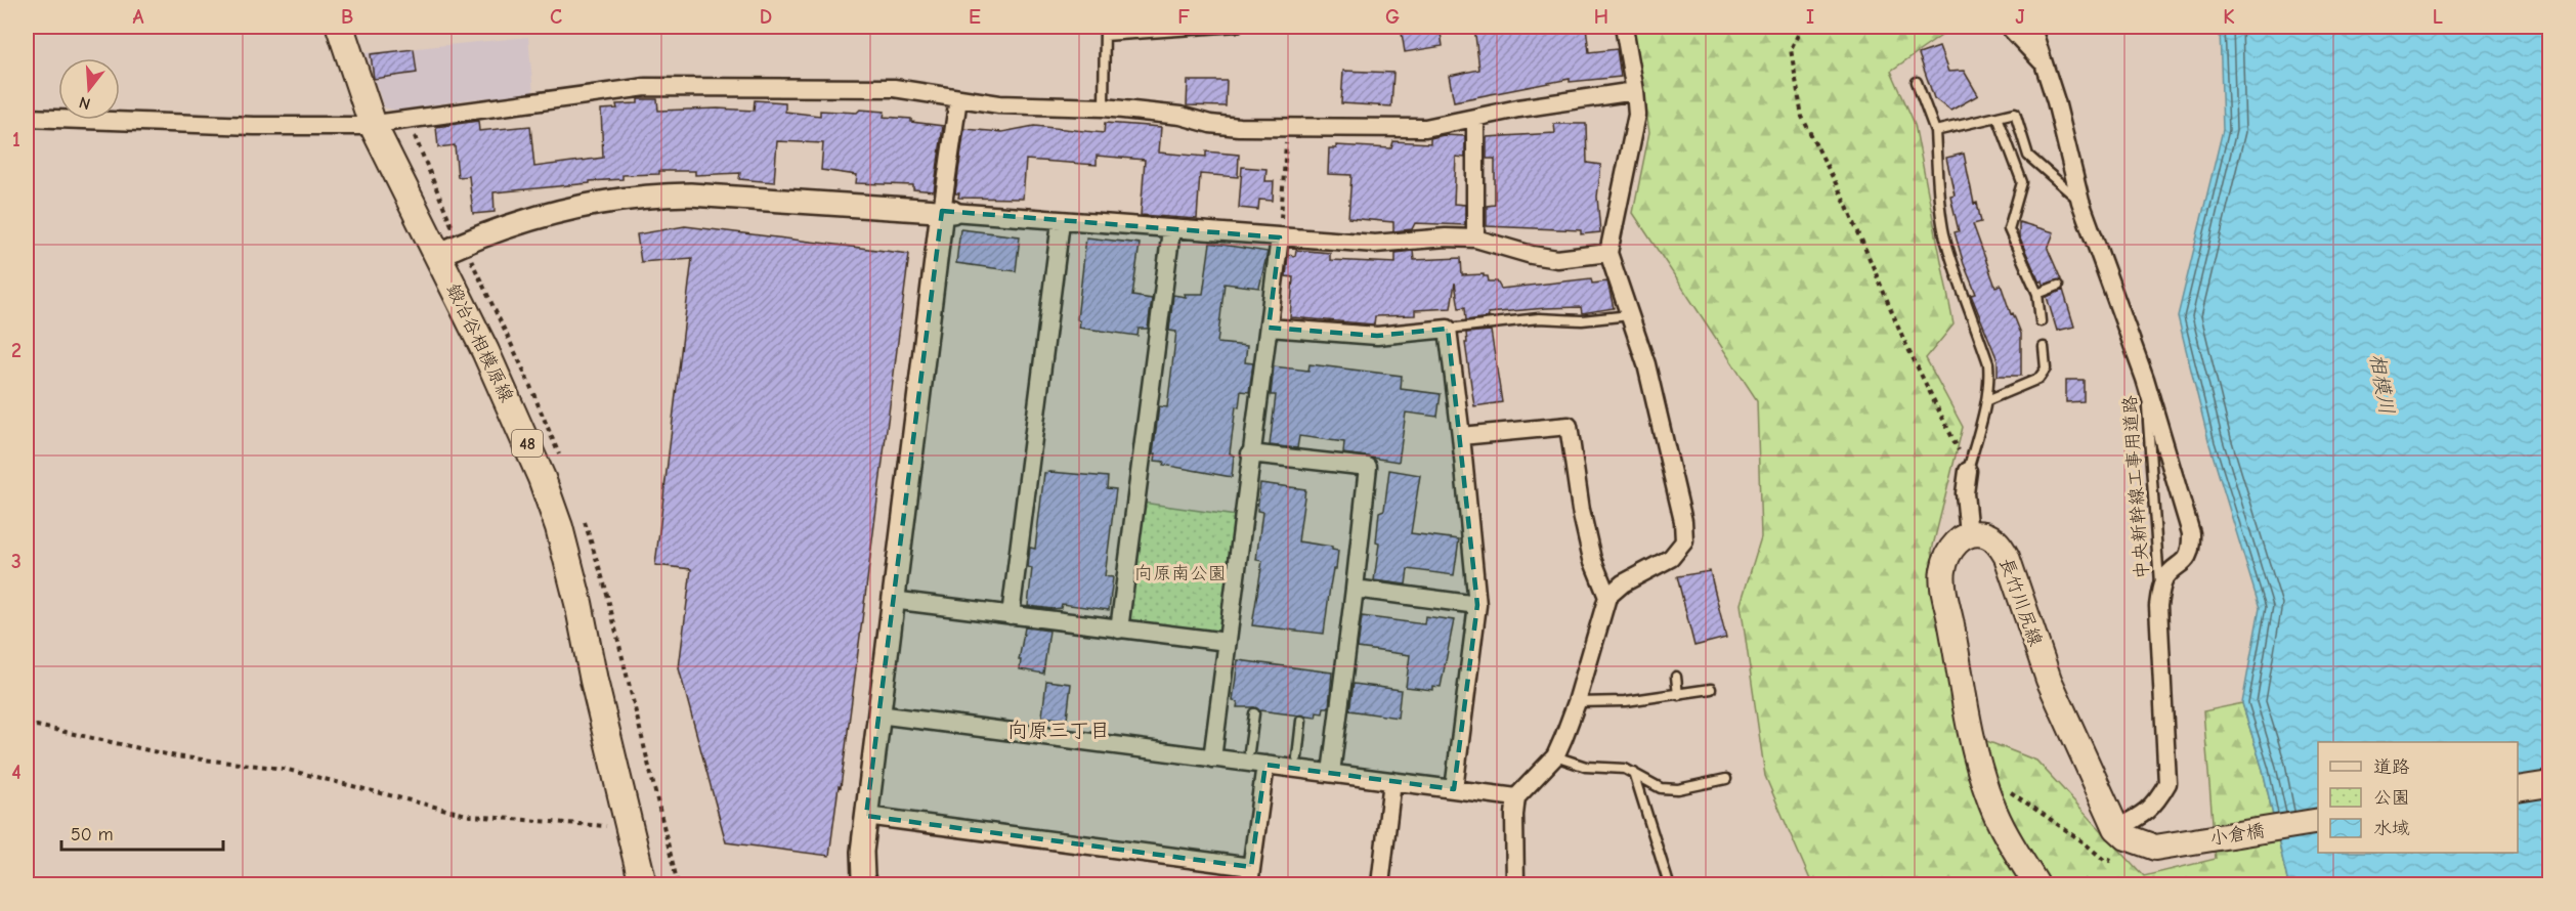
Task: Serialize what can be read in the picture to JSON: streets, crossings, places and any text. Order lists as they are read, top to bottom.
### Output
{
  "streets": {
    "main road": [
      "鍛冶谷相模原線",
      "48",
      "長竹川尻線",
      "小倉橋"
    ],
    "lane": ["中央新幹線工事用道路"]
  },
  "crossings": [
    ["長竹川尻線", "小倉橋"]
  ],
  "districts": ["向原三丁目"],
  "water": ["相模川"],
  "parks": ["向原南公園"],
  "legend": ["道路", "公園", "水域"],
  "scale_bar": "50 m",
  "north": "bottom",
  "grid": {
    "columns": [
      "A",
      "B",
      "C",
      "D",
      "E",
      "F",
      "G",
      "H",
      "I",
      "J",
      "K",
      "L"
    ],
    "rows": [
      "1",
      "2",
      "3",
      "4"
    ]
  }
}
